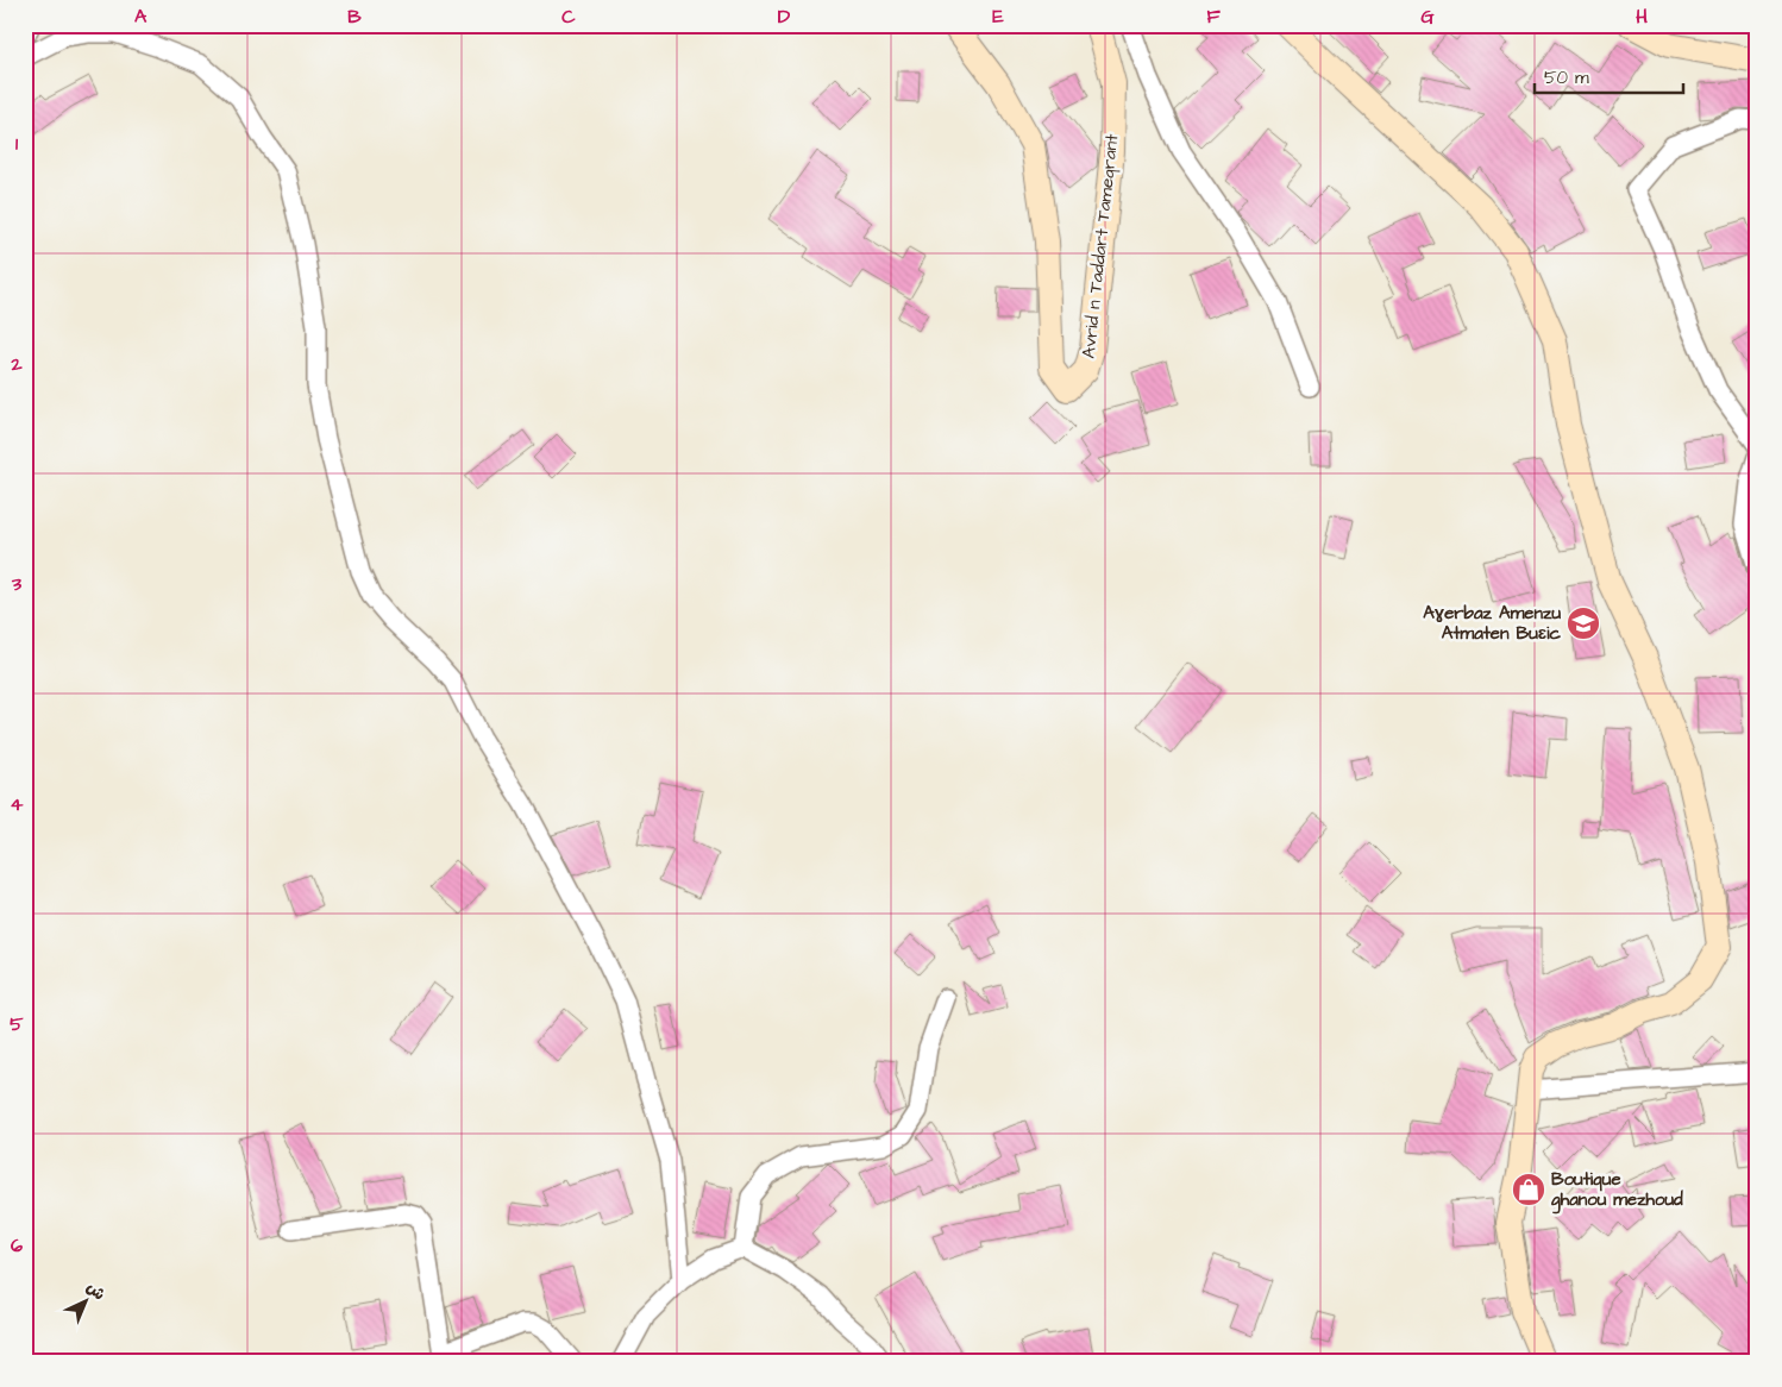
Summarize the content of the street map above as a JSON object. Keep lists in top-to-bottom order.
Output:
{
  "streets": {
    "street": ["Avrid n Taddart Tameqrant"]
  },
  "places": {
    "school or university": ["Aɣerbaz Amenzu Atmaten Buɛic"],
    "shop": ["Boutique ghanou mezhoud"]
  },
  "scale_bar": "50 m",
  "north": "top right",
  "grid": {
    "columns": [
      "A",
      "B",
      "C",
      "D",
      "E",
      "F",
      "G",
      "H"
    ],
    "rows": [
      "1",
      "2",
      "3",
      "4",
      "5",
      "6"
    ]
  }
}
